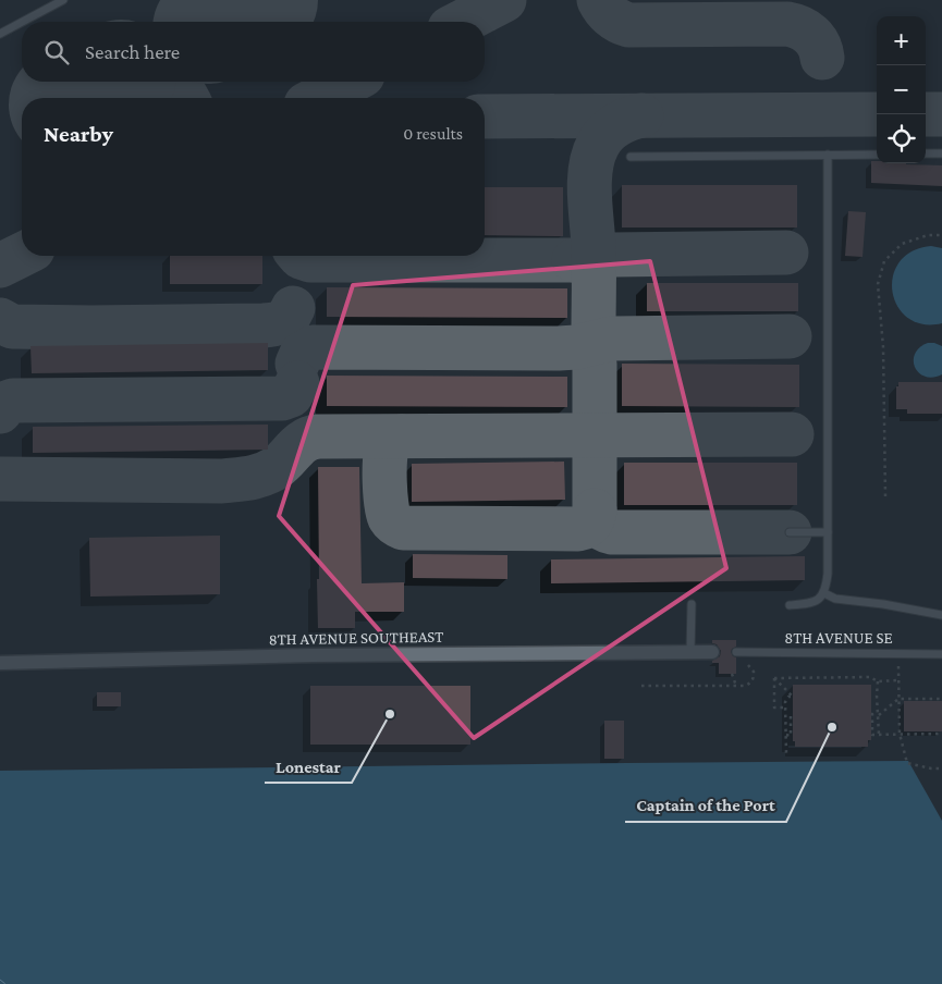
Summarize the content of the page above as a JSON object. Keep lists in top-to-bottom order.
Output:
{
  "streets": {
    "street": ["8TH AVENUE SOUTHEAST"],
    "lane": ["8TH AVENUE SE"]
  },
  "places": ["Lonestar", "Captain of the Port"],
  "page": {
    "map_buttons": ["+", "−"],
    "search": "Search here",
    "heading": ["Nearby", "0 results"]
  }
}
